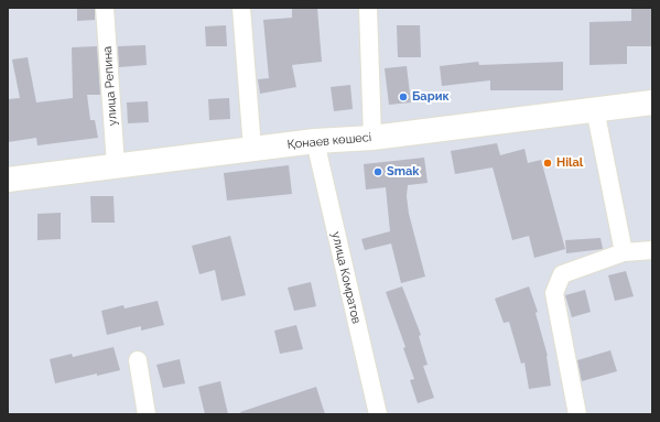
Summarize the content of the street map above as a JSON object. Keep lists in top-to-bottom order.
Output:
{
  "streets": {
    "main road": ["Қонаев көшесі"],
    "street": ["улица Репина", "улица Комратов"]
  },
  "crossings": [
    ["улица Репина", "Қонаев көшесі"],
    ["Қонаев көшесі", "улица Комратов"]
  ],
  "places": ["Барик", "Hilal", "Smak"]
}
